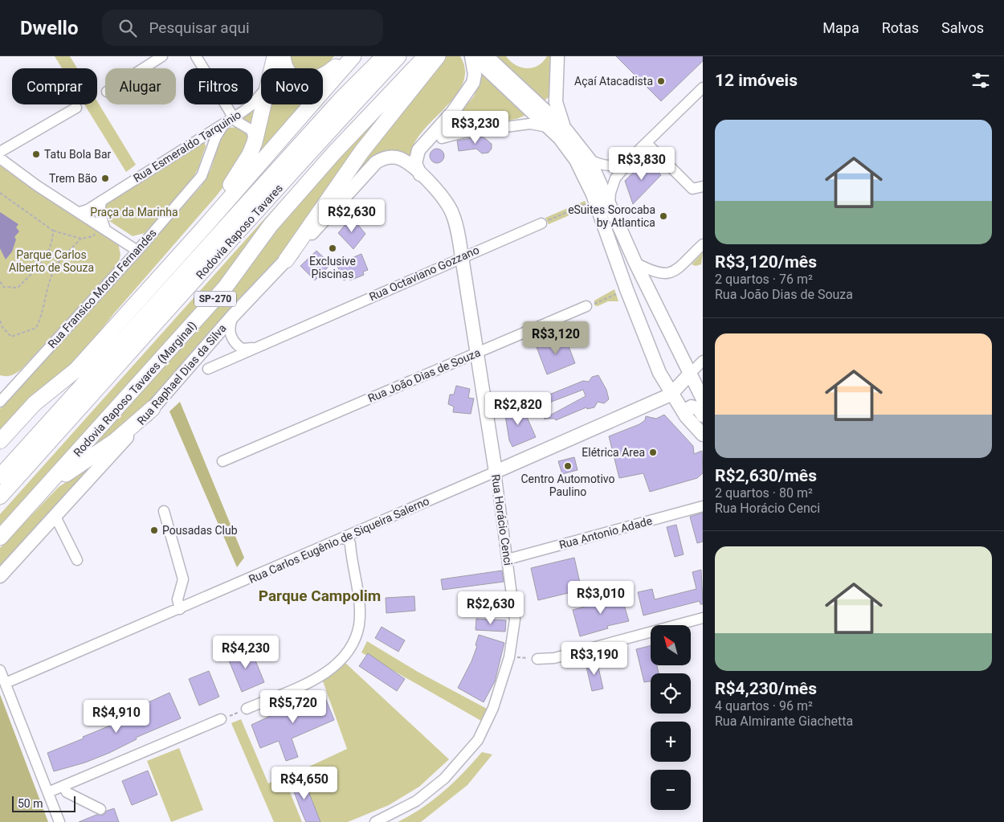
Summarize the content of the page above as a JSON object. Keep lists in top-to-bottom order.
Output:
{
  "streets": {
    "highway": ["Rodovia Raposo Tavares", "SP-270", "Rodovia Raposo Tavares (Marginal)"],
    "main road": ["Rua Raphael Dias da Silva", "Rua Horácio Cenci", "Rua Carlos Eugênio de Siqueira Salerno"],
    "street": [
      "Rua Esmeraldo Tarquinio",
      "Rua Octaviano Gozzano",
      "Rua Fransico Moron Fernandes",
      "Rua João Dias de Souza",
      "Rua Antonio Adade"
    ]
  },
  "crossings": [
    ["Rua Esmeraldo Tarquinio", "Rua Fransico Moron Fernandes"],
    ["Rua Octaviano Gozzano", "Rua Horácio Cenci"],
    ["Rua Raphael Dias da Silva", "Rua Horácio Cenci"],
    ["Rua João Dias de Souza", "Rua Horácio Cenci"],
    ["Rua Horácio Cenci", "Rua Antonio Adade"],
    ["Rua Horácio Cenci", "Rua Carlos Eugênio de Siqueira Salerno"]
  ],
  "districts": ["Parque Campolim"],
  "parks": ["Praça da Marinha", "Parque Carlos Alberto de Souza"],
  "places": [
    "Açaí Atacadista",
    "Tatu Bola Bar",
    "Trem Bão",
    "eSuites Sorocaba by Atlantica",
    "Exclusive Piscinas",
    "Elétrica Area",
    "Centro Automotivo Paulino",
    "Pousadas Club"
  ],
  "scale_bar": "50 m",
  "north": "top left",
  "page": {
    "header": "Dwello",
    "search": "Pesquisar aqui",
    "nav": ["Mapa", "Rotas", "Salvos"],
    "heading": "12 imóveis",
    "chip": [
      "Comprar",
      "Alugar",
      "Filtros",
      "Novo"
    ],
    "list": [
      {
        "name": "R$3,120/mês",
        "note": "2 quartos · 76 m² · Rua João Dias de Souza"
      },
      {
        "name": "R$2,630/mês",
        "note": "2 quartos · 80 m² · Rua Horácio Cenci"
      },
      {
        "name": "R$4,230/mês",
        "note": "4 quartos · 96 m² · Rua Almirante Giachetta"
      }
    ],
    "price": [
      "R$3,230",
      "R$3,830",
      "R$2,630",
      "R$3,120",
      "R$2,820",
      "R$3,010",
      "R$2,630",
      "R$4,230",
      "R$3,190",
      "R$5,720",
      "R$4,910",
      "R$4,650"
    ],
    "map_buttons": ["+", "−"],
    "scale": "50 m"
  }
}
